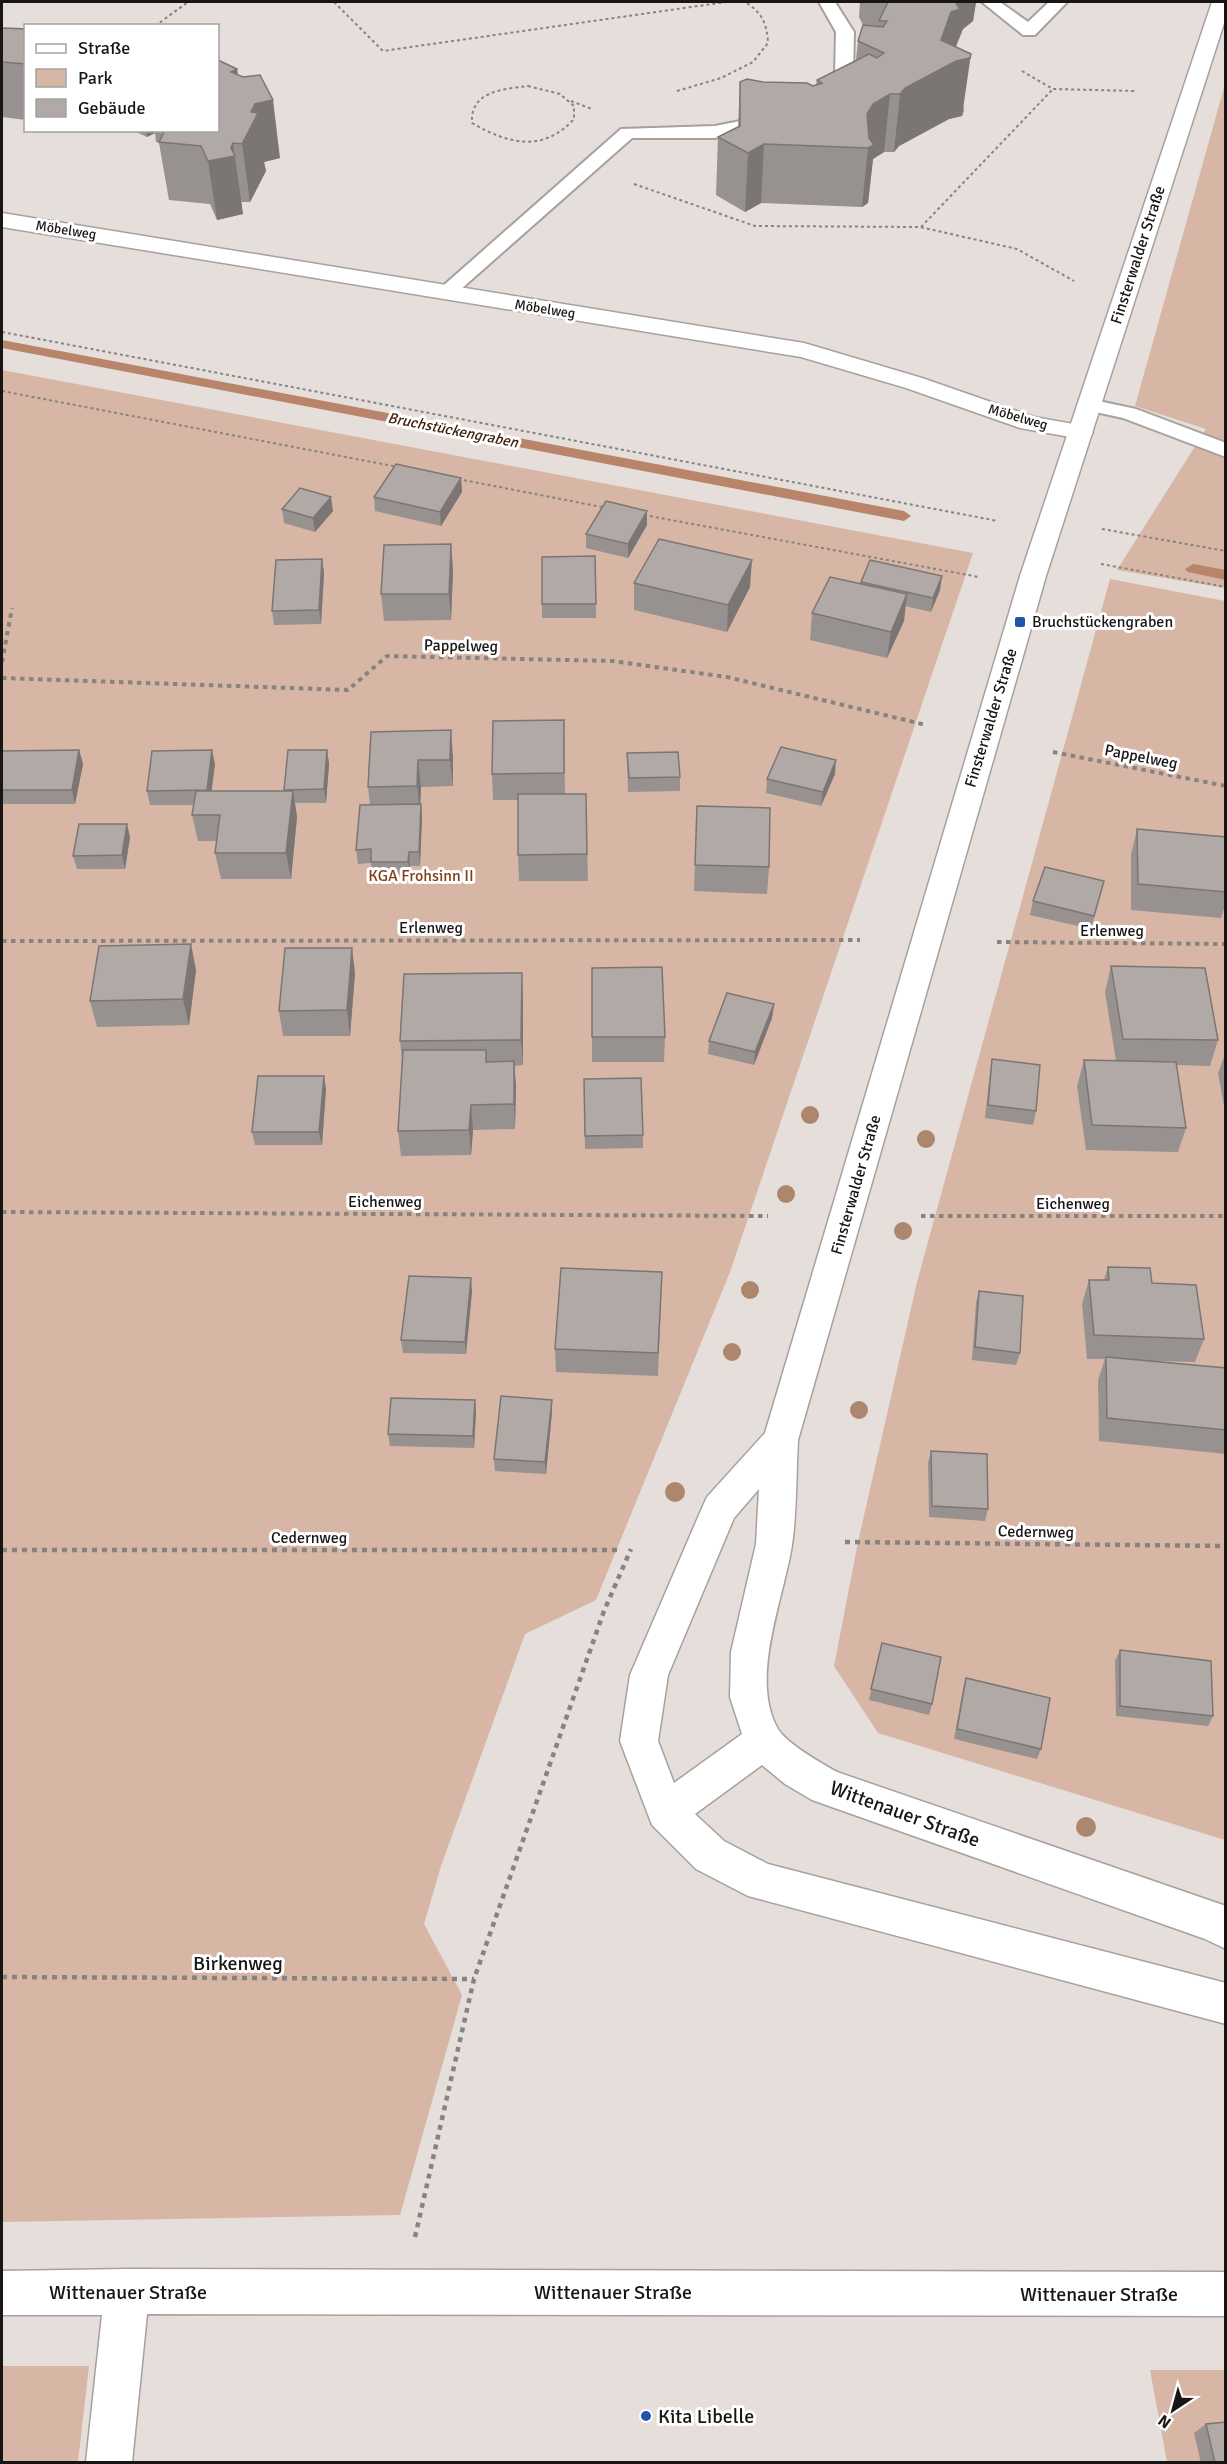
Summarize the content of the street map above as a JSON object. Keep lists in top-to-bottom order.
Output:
{
  "streets": {
    "street": ["Möbelweg", "Finsterwalder Straße", "Wittenauer Straße"],
    "path": [
      "Pappelweg",
      "Erlenweg",
      "Eichenweg",
      "Cedernweg",
      "Birkenweg"
    ]
  },
  "crossings": [
    ["Möbelweg", "Finsterwalder Straße"],
    ["Finsterwalder Straße", "Wittenauer Straße"]
  ],
  "water": ["Bruchstückengraben"],
  "parks": ["KGA Frohsinn II"],
  "places": {
    "transit": ["Bruchstückengraben"],
    "other": ["Kita Libelle"]
  },
  "legend": ["Straße", "Park", "Gebäude"],
  "north": "bottom left"
}
